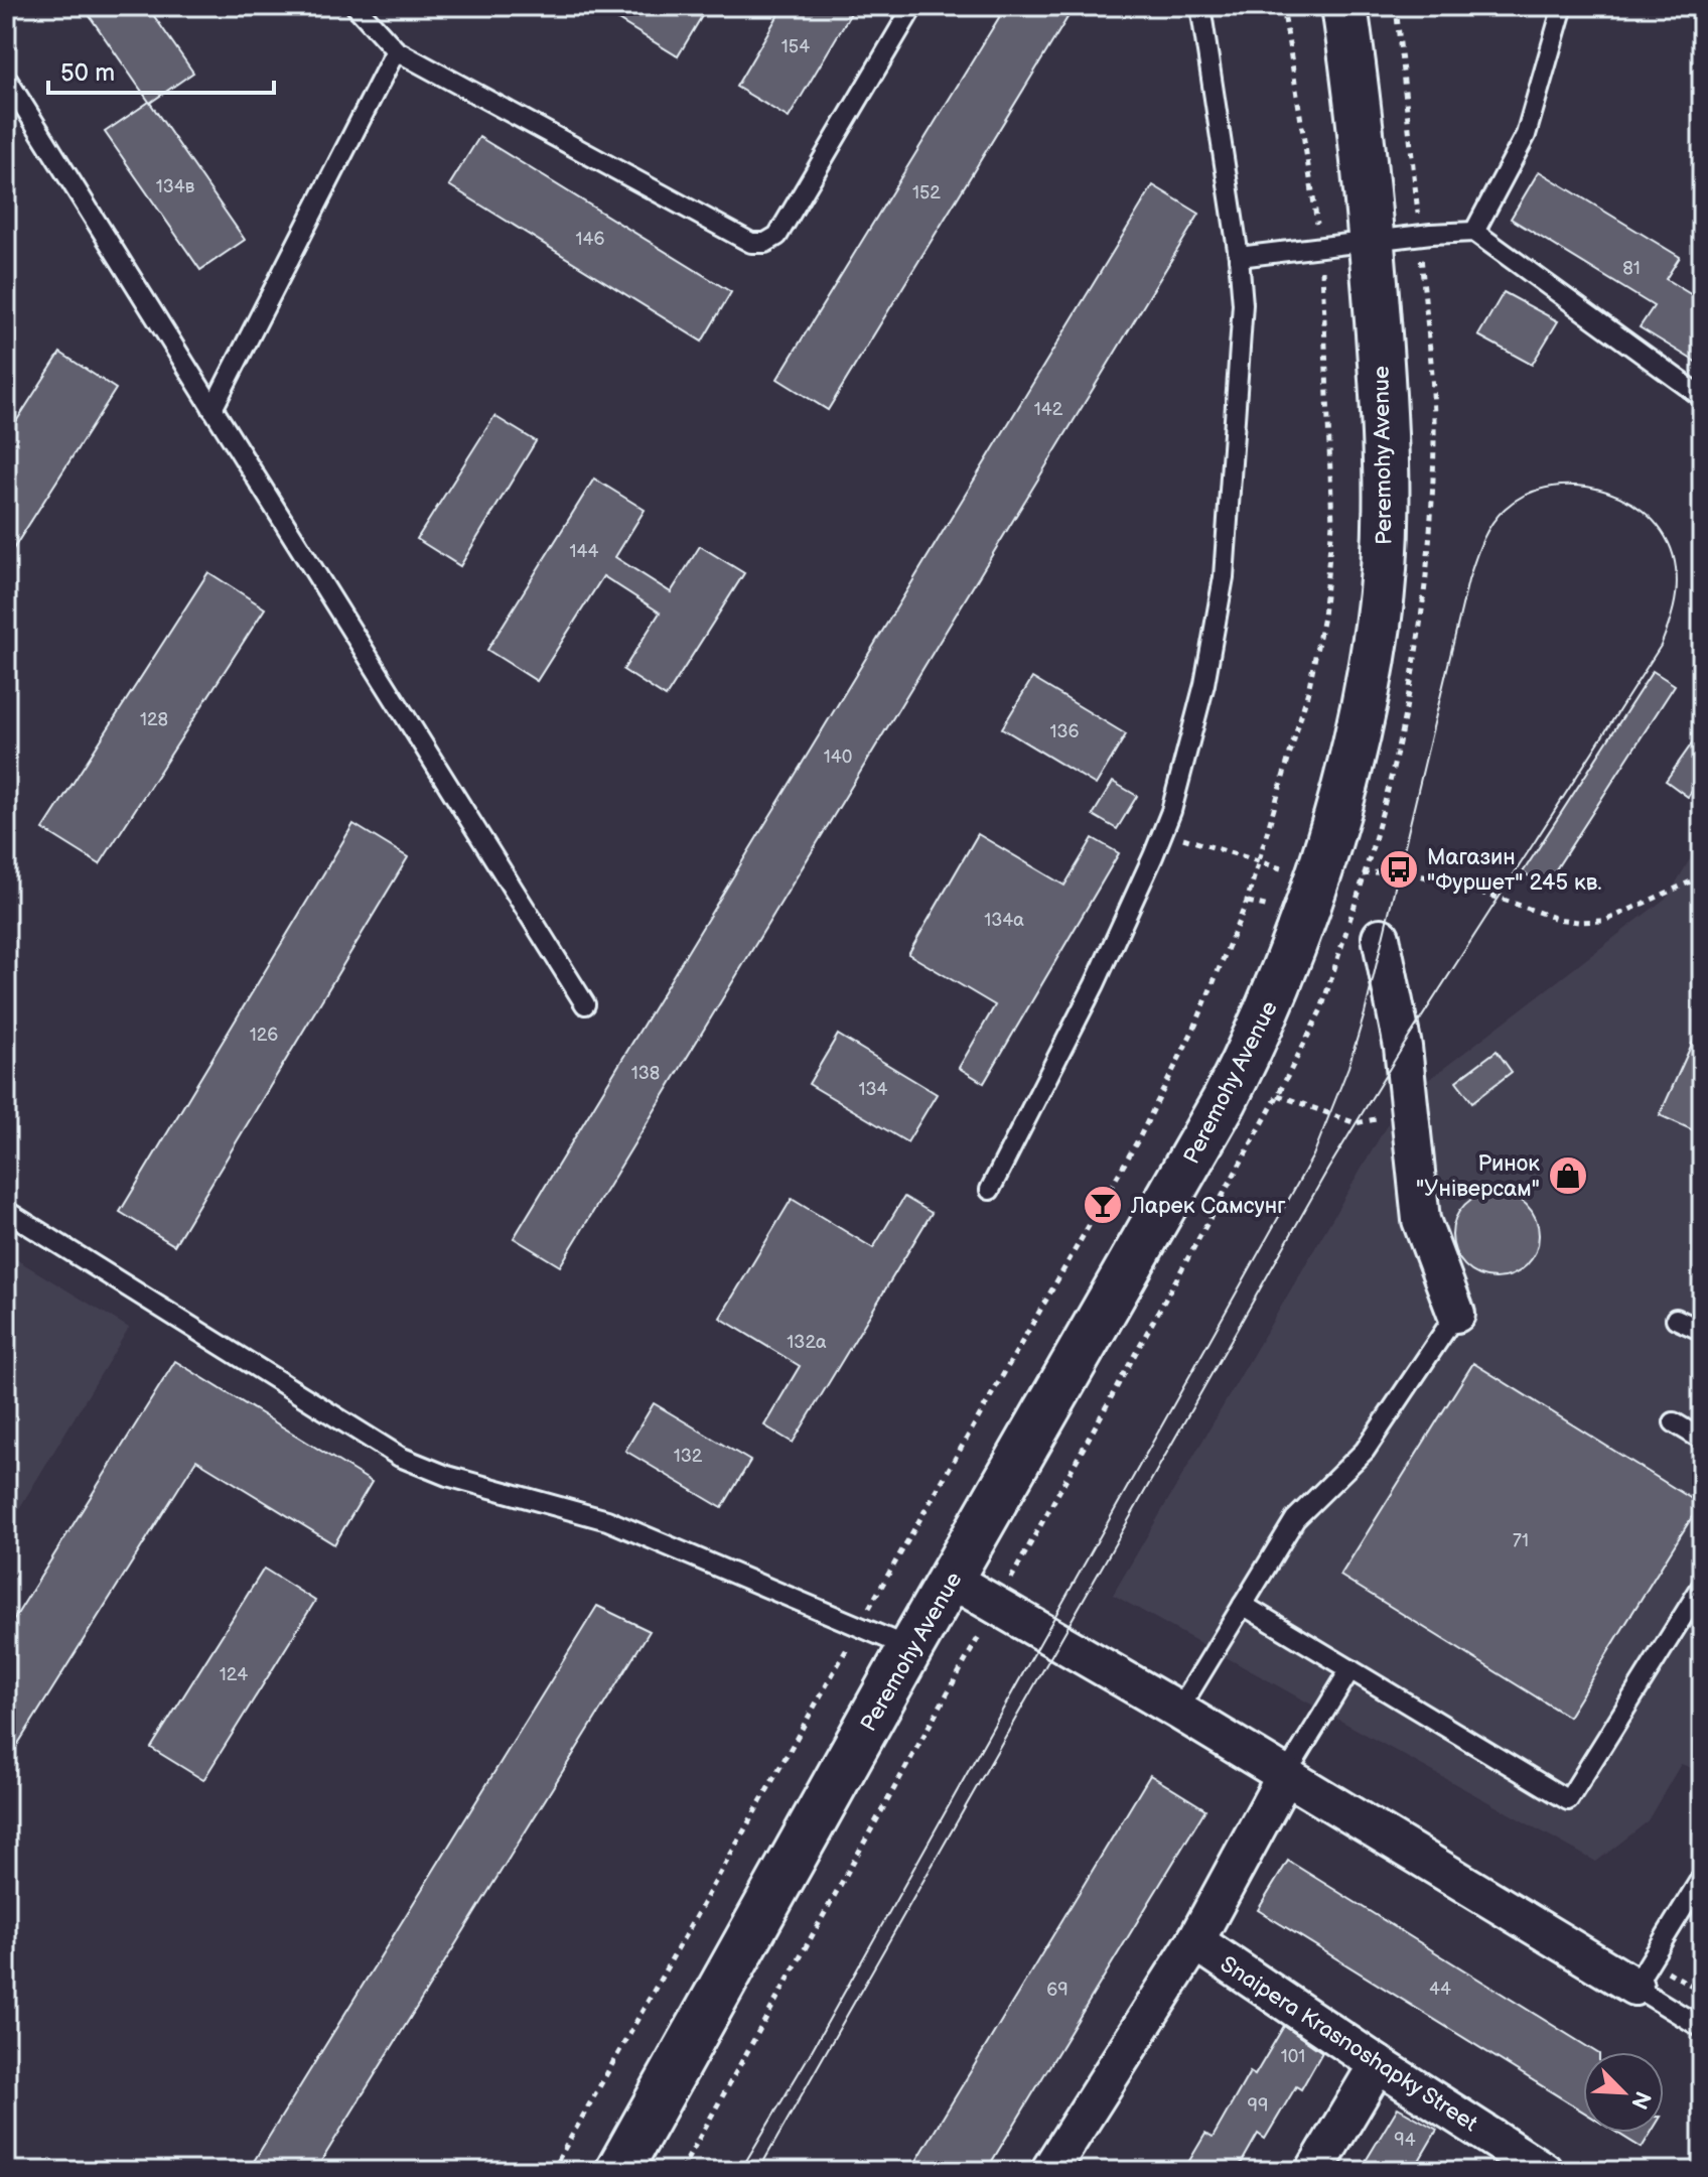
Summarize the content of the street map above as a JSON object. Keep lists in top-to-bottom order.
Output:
{
  "streets": {
    "main road": ["Peremohy Avenue"],
    "street": ["Snaipera Krasnoshapky Street"]
  },
  "places": {
    "bus stop": ["Магазин \"Фуршет\" 245 кв."],
    "shop": ["Ринок \"Універсам\""],
    "bar": ["Ларек Самсунг"]
  },
  "house_numbers": [
    "154",
    "134в",
    "152",
    "146",
    "81",
    "142",
    "144",
    "128",
    "136",
    "140",
    "134а",
    "126",
    "138",
    "134",
    "132а",
    "132",
    "71",
    "124",
    "44",
    "69",
    "101",
    "99",
    "94"
  ],
  "scale_bar": "50 m",
  "north": "bottom right"
}
